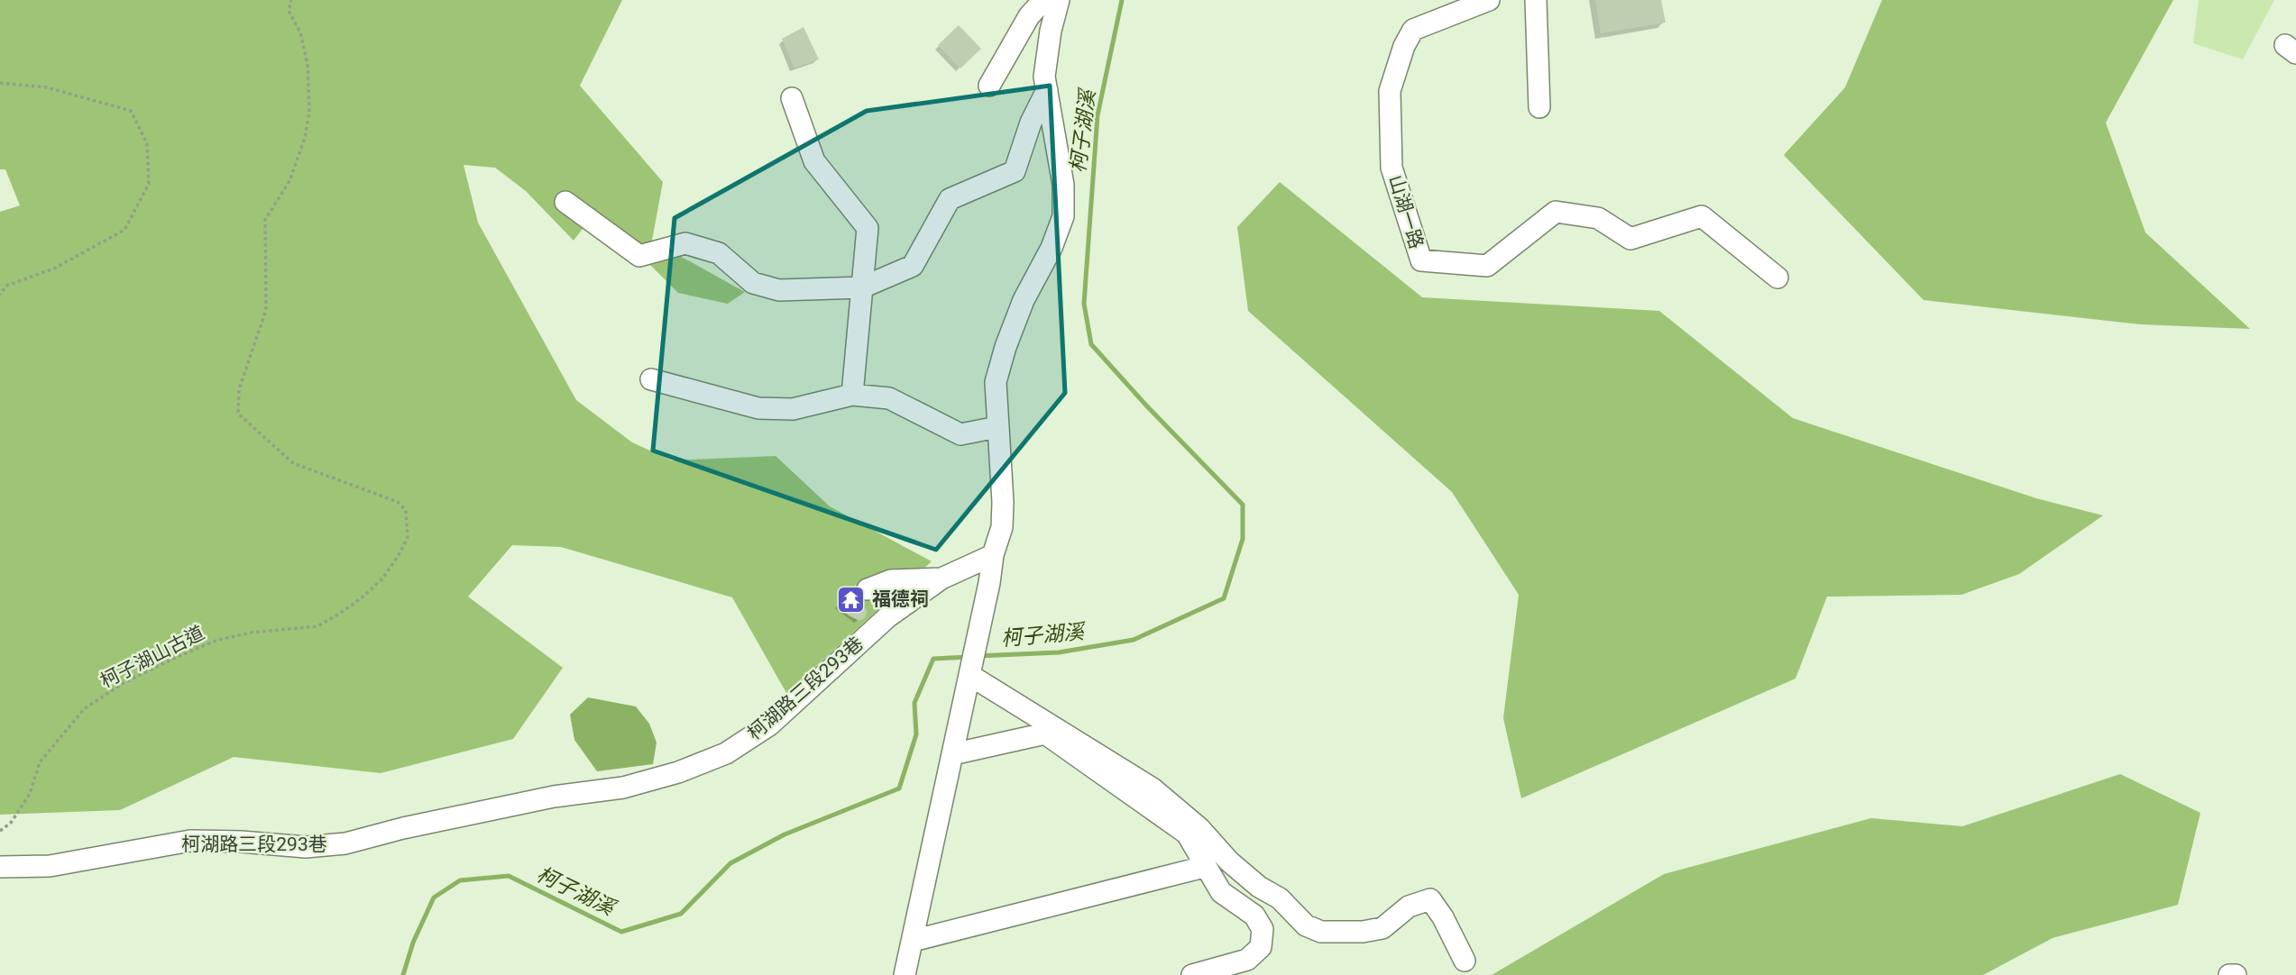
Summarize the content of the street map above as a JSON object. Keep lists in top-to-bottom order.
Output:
{
  "streets": {
    "street": ["山湖一路", "柯湖路三段293巷"],
    "path": ["柯子湖山古道"]
  },
  "water": ["柯子湖溪"],
  "places": {
    "temple": ["福德祠"]
  }
}
